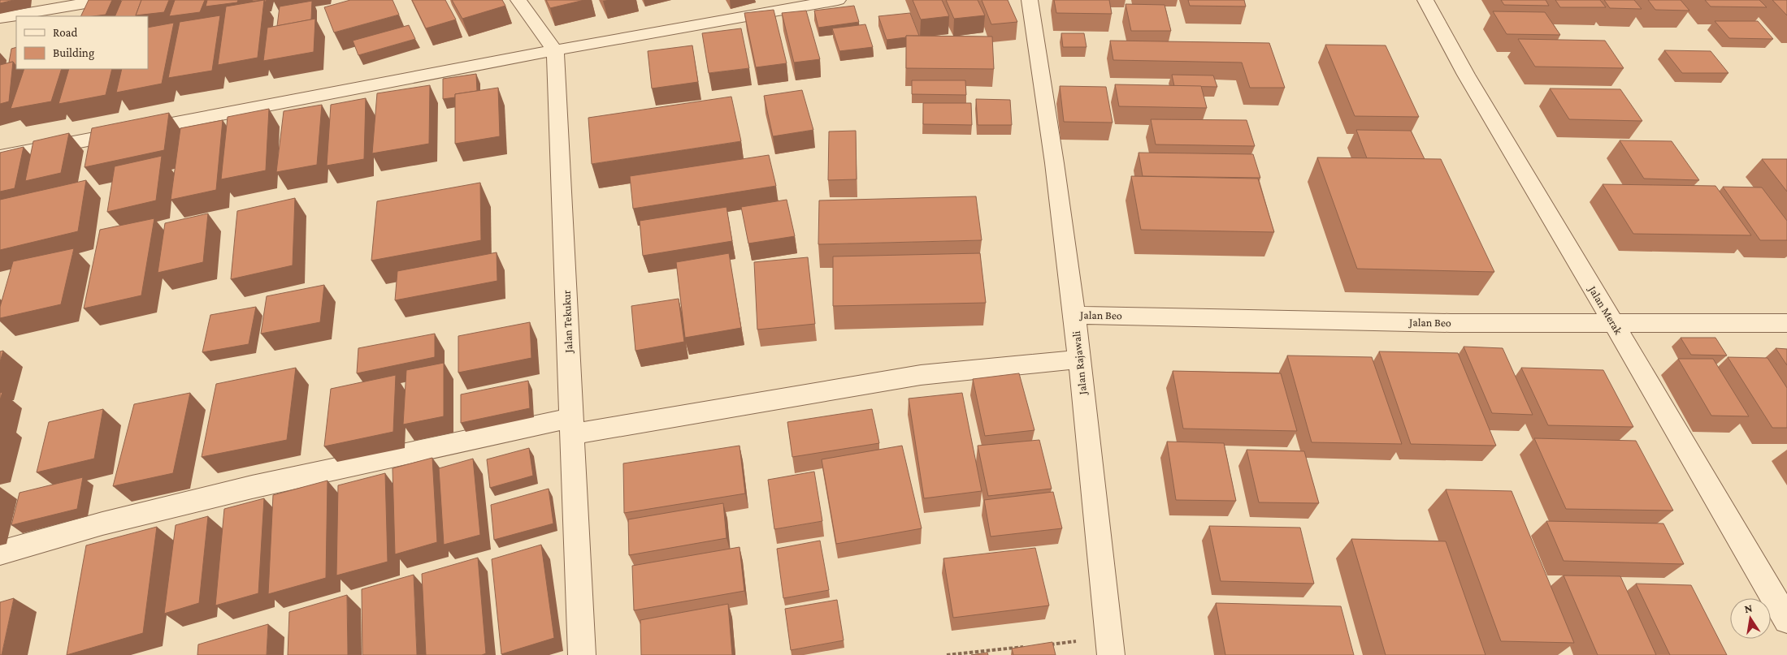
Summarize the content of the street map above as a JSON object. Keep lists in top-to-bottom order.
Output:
{
  "streets": {
    "street": [
      "Jalan Merak",
      "Jalan Beo",
      "Jalan Tekukur",
      "Jalan Rajawali"
    ]
  },
  "crossings": [
    ["Jalan Merak", "Jalan Beo"],
    ["Jalan Beo", "Jalan Rajawali"]
  ],
  "legend": ["Road", "Building"],
  "north": "top"
}
